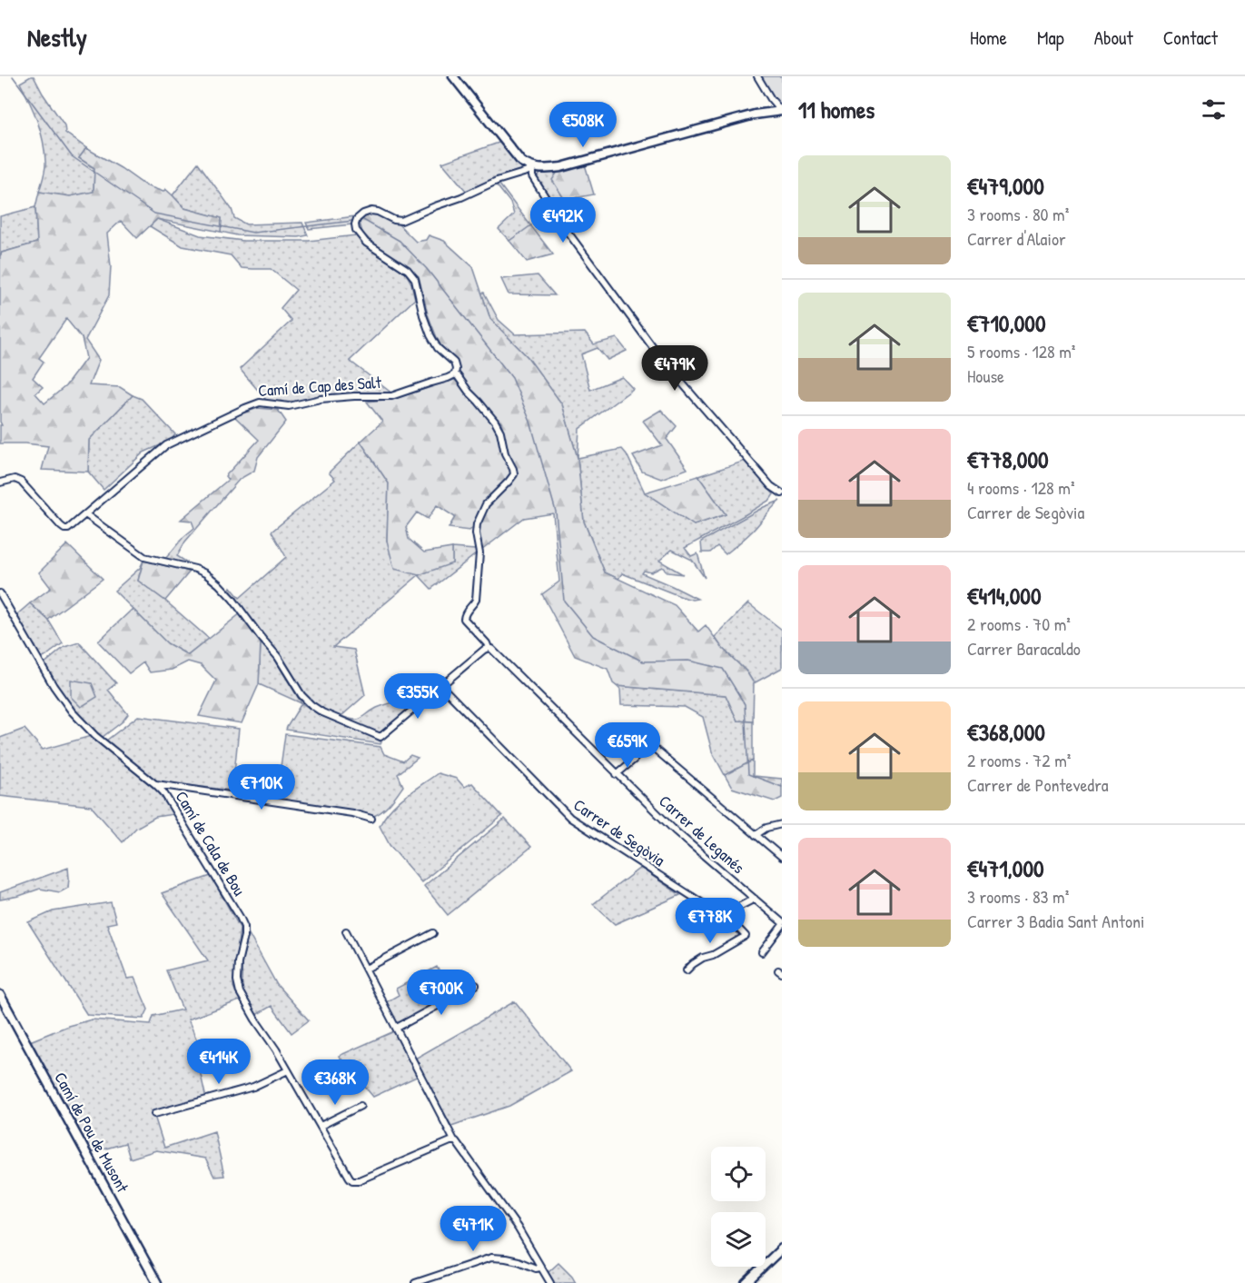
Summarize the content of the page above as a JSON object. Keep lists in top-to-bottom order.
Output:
{
  "streets": {
    "street": [
      "Camí de Cap des Salt",
      "Carrer de Segòvia",
      "Carrer de Leganés",
      "Camí de Cala de Bou",
      "Camí de Pou de Musont"
    ]
  },
  "crossings": [
    ["Camí de Cap des Salt", "Carrer de Leganés"]
  ],
  "page": {
    "header": "Nestly",
    "nav": [
      "Home",
      "Map",
      "About",
      "Contact"
    ],
    "heading": "11 homes",
    "price": [
      "€508K",
      "€492K",
      "€479K",
      "€355K",
      "€659K",
      "€710K",
      "€778K",
      "€700K",
      "€414K",
      "€368K",
      "€471K"
    ],
    "list": [
      {
        "name": "€479,000",
        "note": "3 rooms · 80 m² · Carrer d'Alaior"
      },
      {
        "name": "€710,000",
        "note": "5 rooms · 128 m² · House"
      },
      {
        "name": "€778,000",
        "note": "4 rooms · 128 m² · Carrer de Segòvia"
      },
      {
        "name": "€414,000",
        "note": "2 rooms · 70 m² · Carrer Baracaldo"
      },
      {
        "name": "€368,000",
        "note": "2 rooms · 72 m² · Carrer de Pontevedra"
      },
      {
        "name": "€471,000",
        "note": "3 rooms · 83 m² · Carrer 3 Badia Sant Antoni"
      }
    ]
  }
}
